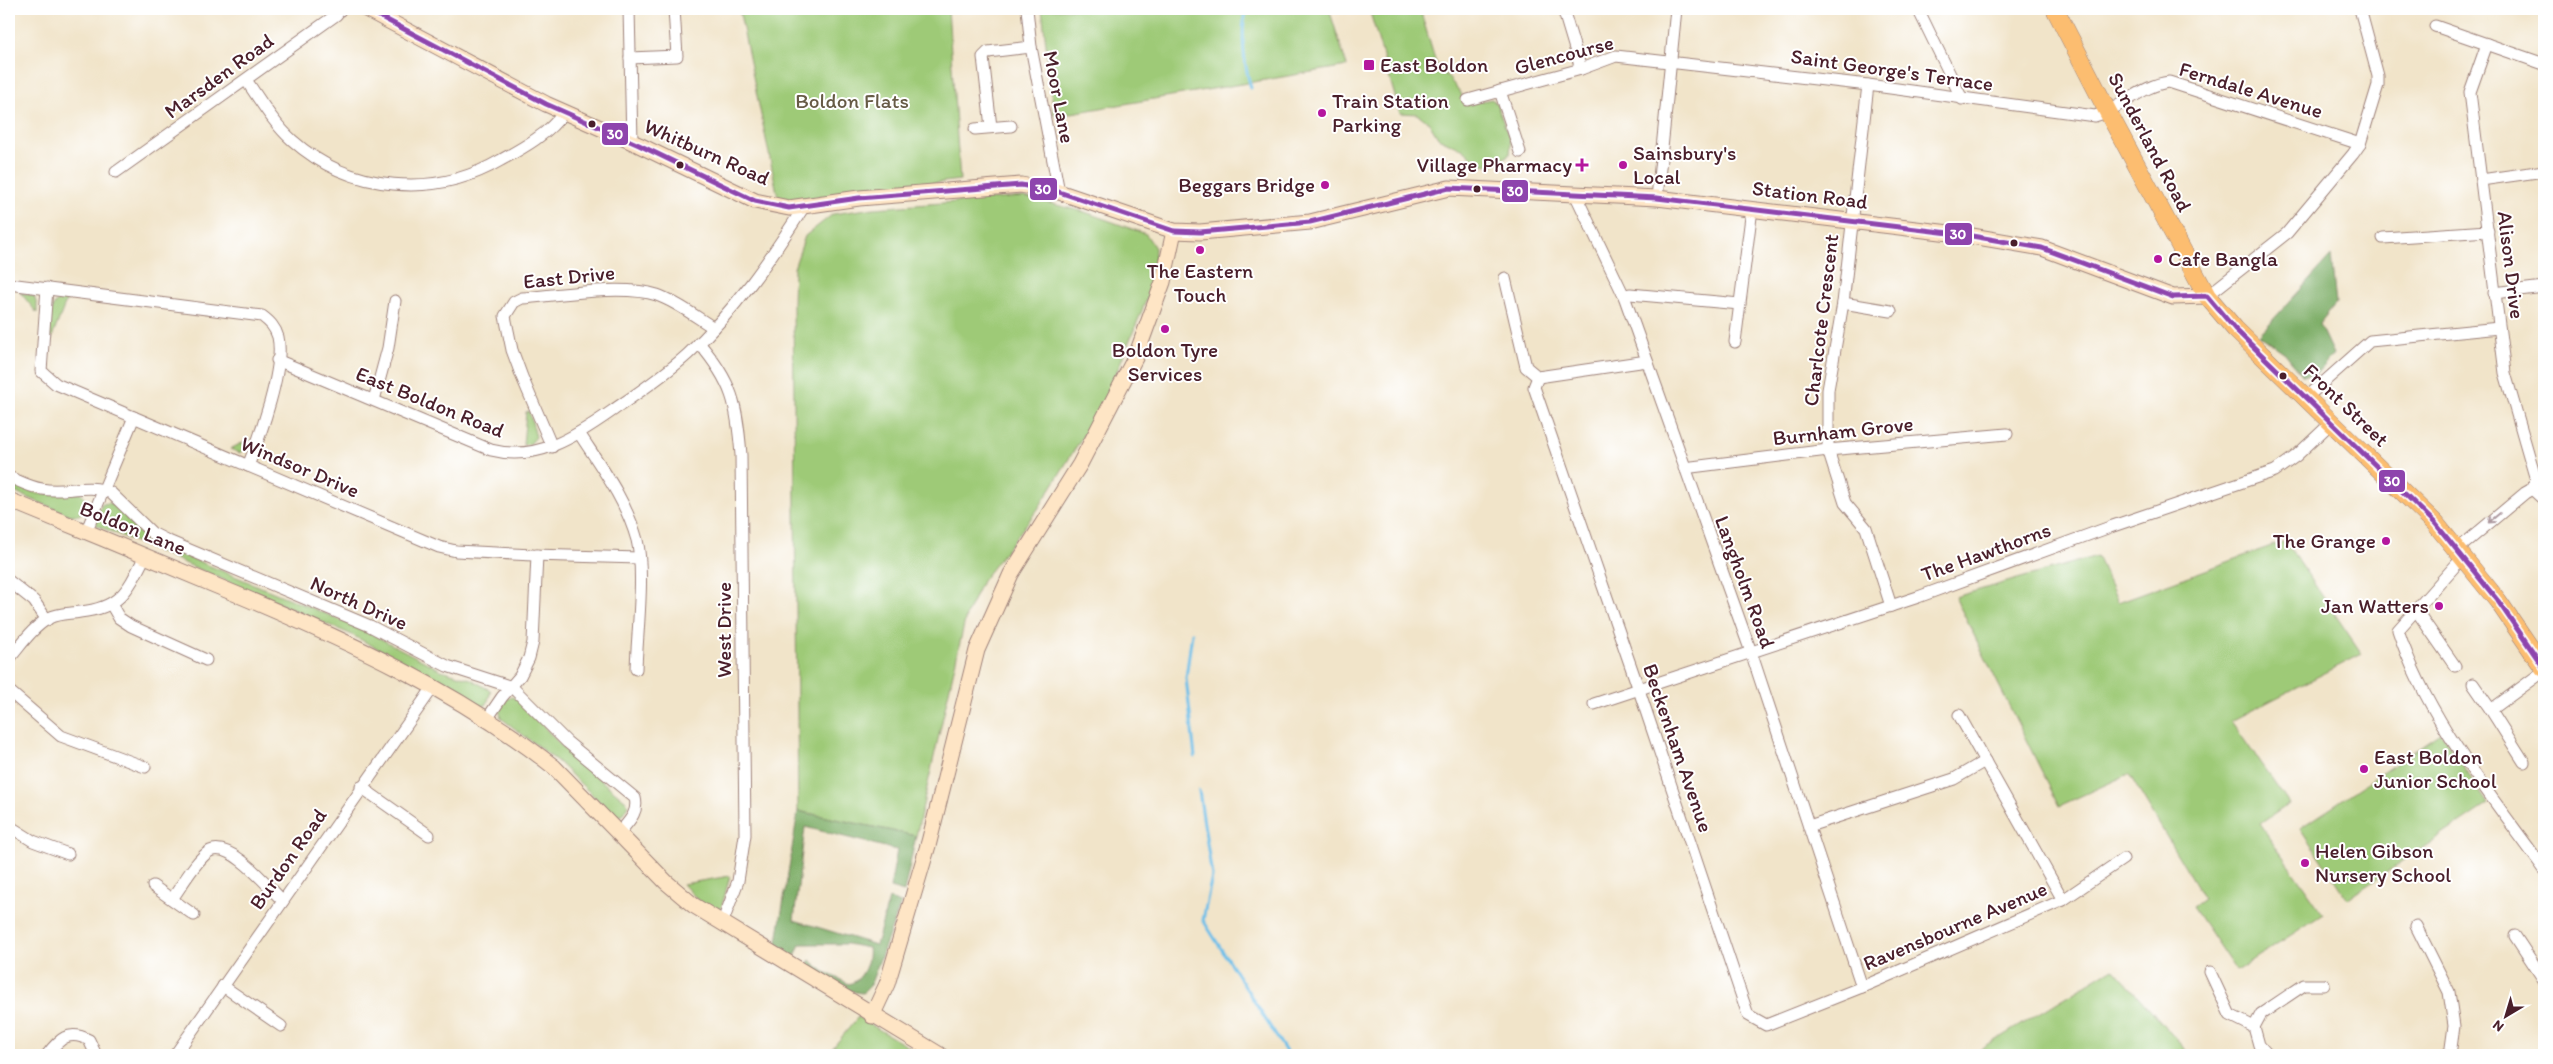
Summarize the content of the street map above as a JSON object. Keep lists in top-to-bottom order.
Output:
{
  "streets": {
    "main road": ["Sunderland Road", "Front Street"],
    "street": [
      "Glencourse",
      "Saint George's Terrace",
      "Marsden Road",
      "Ferndale Avenue",
      "Moor Lane",
      "Whitburn Road",
      "Station Road",
      "Alison Drive",
      "East Drive",
      "Charlcote Crescent",
      "East Boldon Road",
      "Burnham Grove",
      "Windsor Drive",
      "Boldon Lane",
      "The Hawthorns",
      "Langholm Road",
      "North Drive",
      "West Drive",
      "Beckenham Avenue",
      "Burdon Road",
      "Ravensbourne Avenue"
    ]
  },
  "crossings": [
    ["Glencourse", "Saint George's Terrace"],
    ["Saint George's Terrace", "Ferndale Avenue"],
    ["Saint George's Terrace", "Sunderland Road"],
    ["Saint George's Terrace", "Charlcote Crescent"],
    ["Ferndale Avenue", "Sunderland Road"],
    ["Moor Lane", "Whitburn Road"],
    ["Sunderland Road", "Station Road"],
    ["Sunderland Road", "Front Street"],
    ["Whitburn Road", "Station Road"],
    ["Whitburn Road", "East Boldon Road"],
    ["Station Road", "Charlcote Crescent"],
    ["Station Road", "Front Street"],
    ["Station Road", "Langholm Road"],
    ["East Drive", "East Boldon Road"],
    ["Charlcote Crescent", "Burnham Grove"],
    ["Charlcote Crescent", "The Hawthorns"],
    ["East Boldon Road", "West Drive"],
    ["Front Street", "The Hawthorns"],
    ["Burnham Grove", "Langholm Road"],
    ["Boldon Lane", "North Drive"],
    ["Boldon Lane", "West Drive"],
    ["Boldon Lane", "Burdon Road"],
    ["The Hawthorns", "Langholm Road"],
    ["The Hawthorns", "Beckenham Avenue"],
    ["Langholm Road", "Beckenham Avenue"],
    ["Langholm Road", "Ravensbourne Avenue"],
    ["Beckenham Avenue", "Ravensbourne Avenue"]
  ],
  "parks": ["Boldon Flats"],
  "places": {
    "transit": ["East Boldon"],
    "other": [
      "Train Station Parking",
      "Sainsbury's Local",
      "Beggars Bridge",
      "The Eastern Touch",
      "Cafe Bangla",
      "Boldon Tyre Services",
      "The Grange",
      "Jan Watters",
      "East Boldon Junior School",
      "Helen Gibson Nursery School"
    ],
    "health": ["Village Pharmacy"]
  },
  "lines": ["transit line 30"],
  "north": "bottom left"
}
